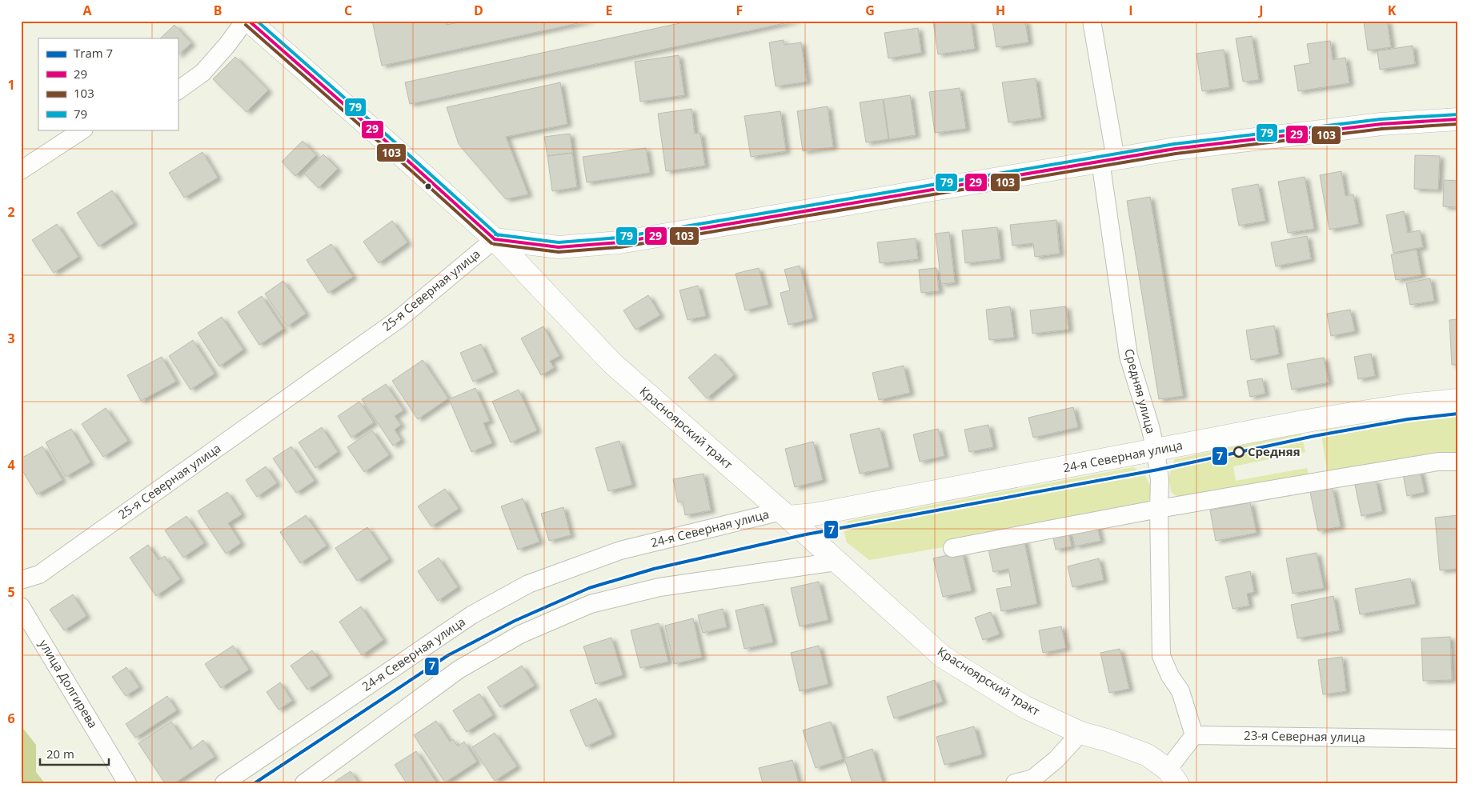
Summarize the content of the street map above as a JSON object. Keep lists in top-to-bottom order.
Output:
{
  "streets": {
    "main road": ["Красноярский тракт", "24-я Северная улица"],
    "street": [
      "25-я Северная улица",
      "Средняя улица",
      "улица Долгирева",
      "23-я Северная улица"
    ]
  },
  "crossings": [
    ["25-я Северная улица", "Красноярский тракт"],
    ["Средняя улица", "24-я Северная улица"],
    ["Средняя улица", "23-я Северная улица"],
    ["Красноярский тракт", "24-я Северная улица"]
  ],
  "places": ["Средняя"],
  "lines": [
    "transit line 29",
    "transit line 79",
    "transit line 103",
    "tram line 7"
  ],
  "legend": [
    "Tram 7",
    "29",
    "103",
    "79"
  ],
  "scale_bar": "20 m",
  "grid": {
    "columns": [
      "A",
      "B",
      "C",
      "D",
      "E",
      "F",
      "G",
      "H",
      "I",
      "J",
      "K"
    ],
    "rows": [
      "1",
      "2",
      "3",
      "4",
      "5",
      "6"
    ]
  }
}
